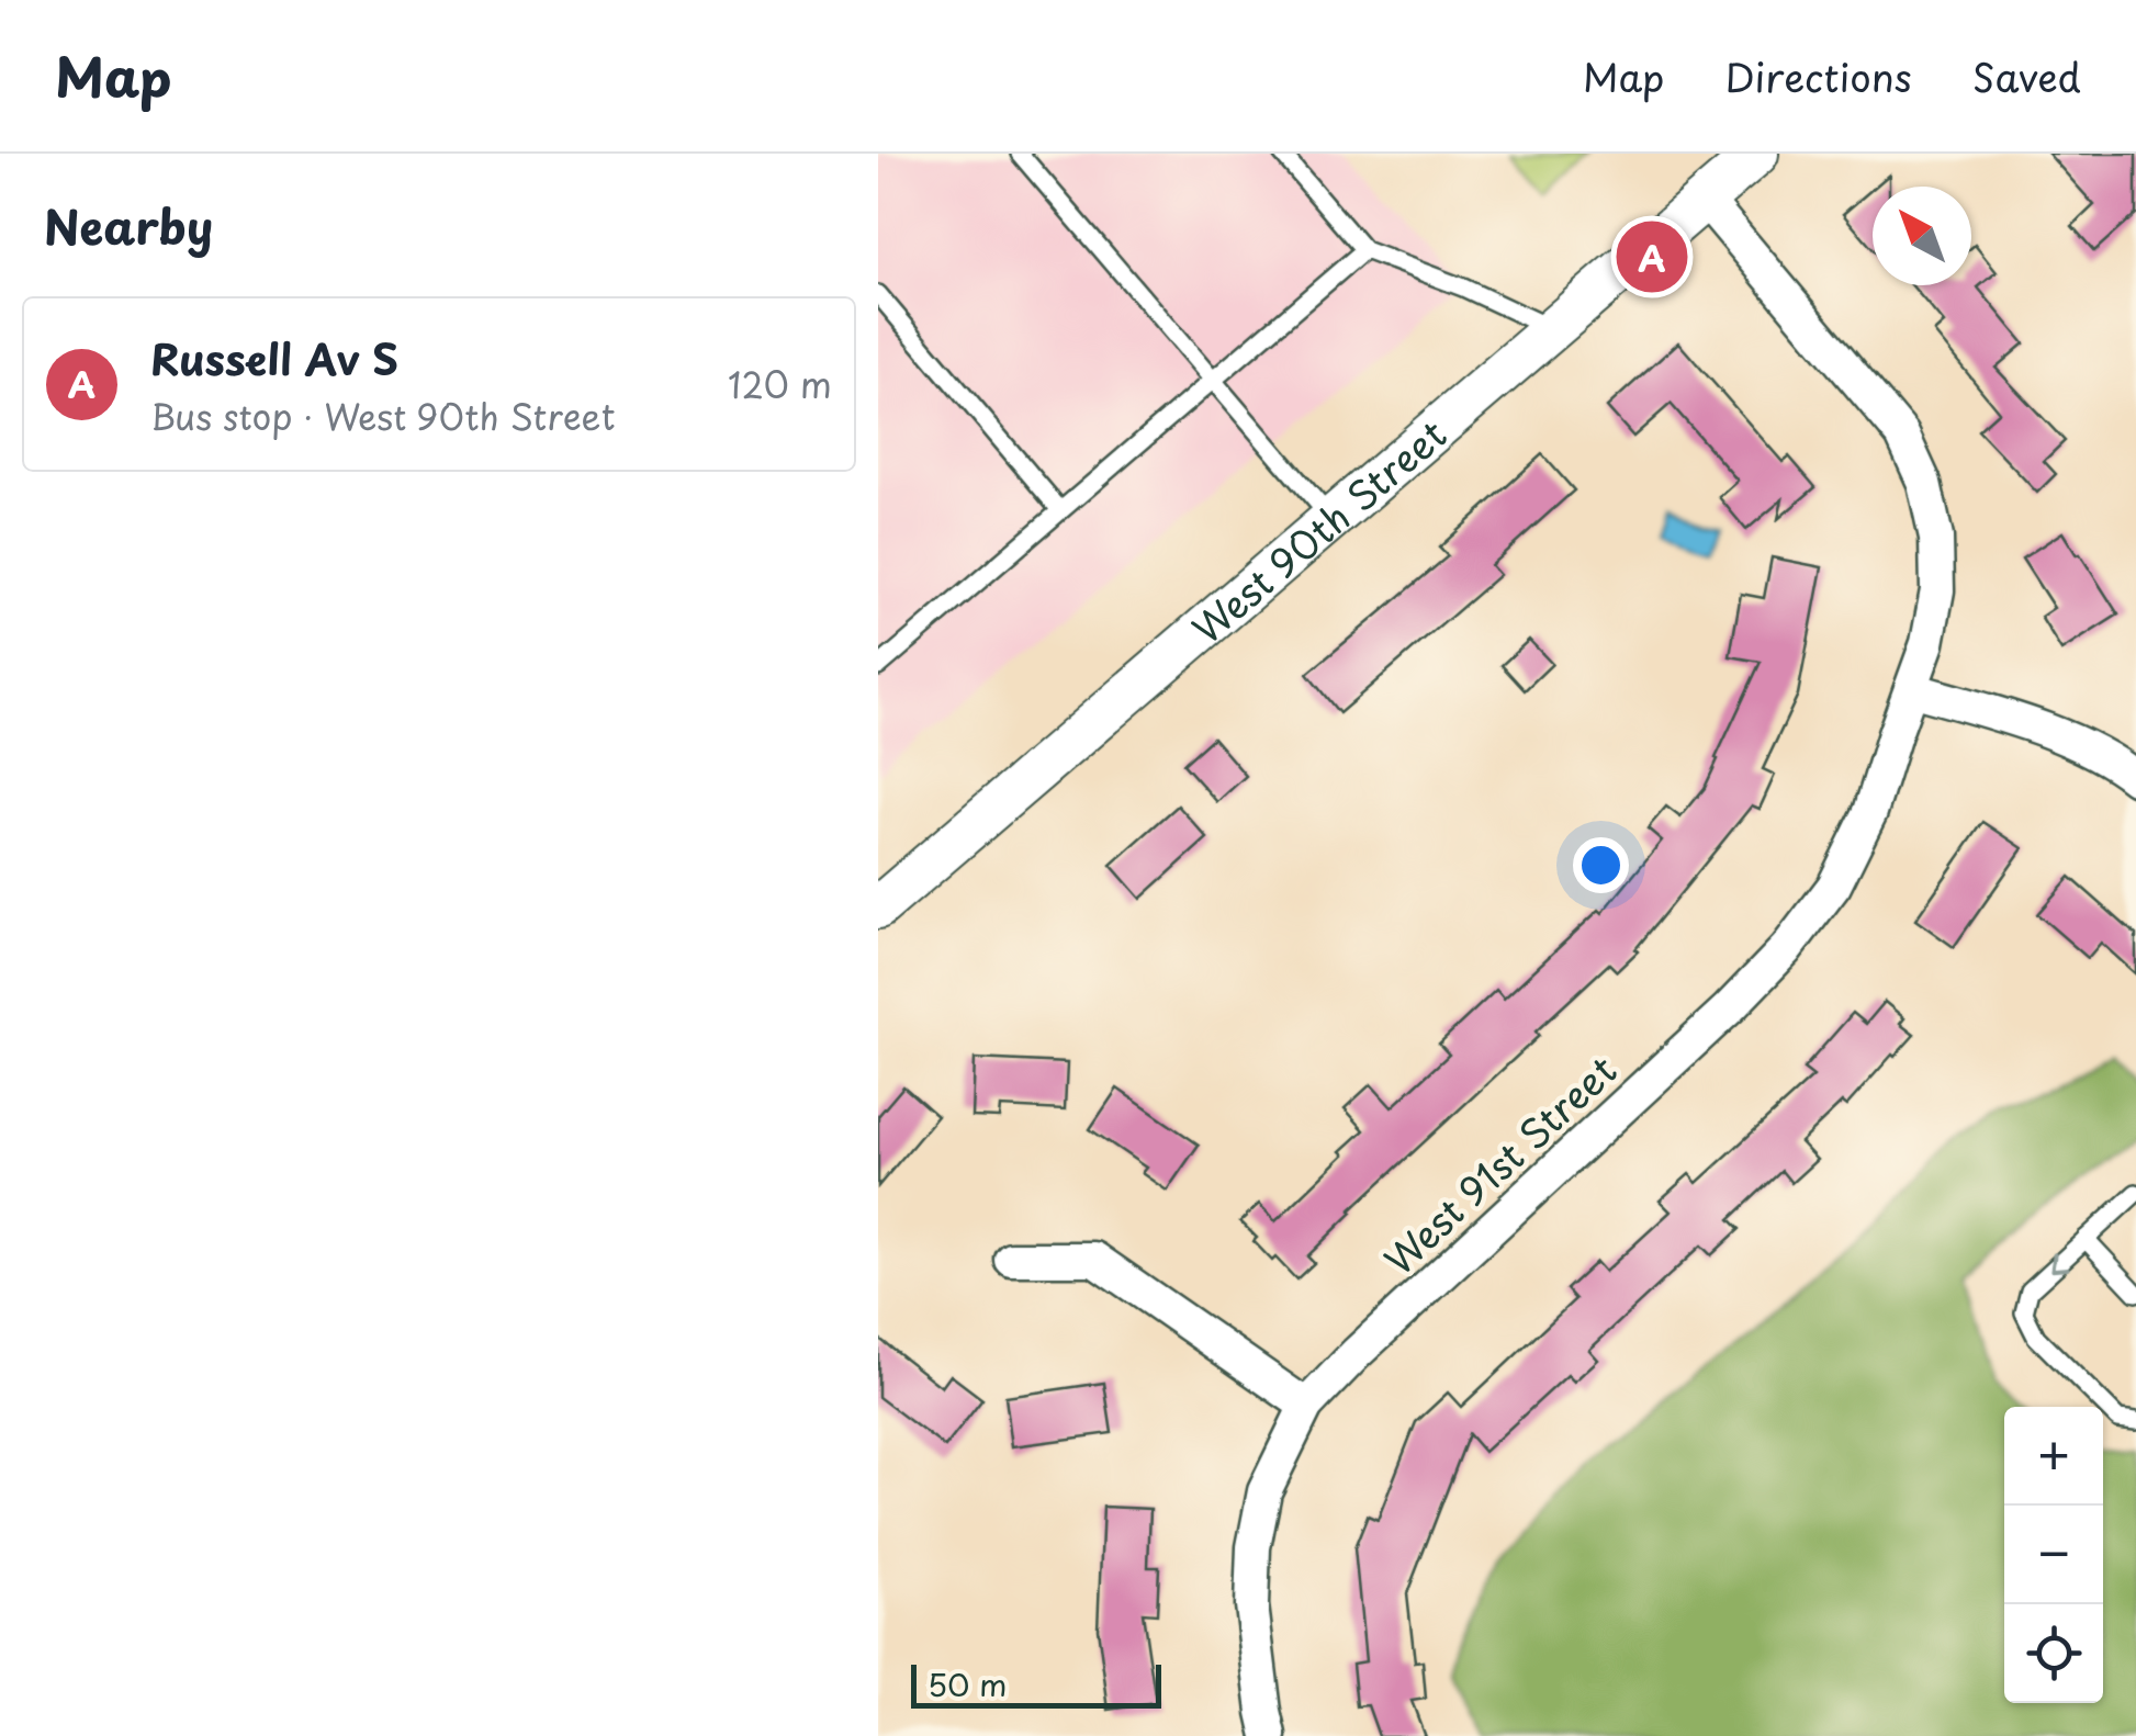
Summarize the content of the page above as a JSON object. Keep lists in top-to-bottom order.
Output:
{
  "streets": {
    "street": ["West 90th Street", "West 91st Street"]
  },
  "crossings": [
    ["West 90th Street", "West 91st Street"]
  ],
  "scale_bar": "50 m",
  "north": "top left",
  "page": {
    "header": "Map",
    "nav": ["Map", "Directions", "Saved"],
    "heading": "Nearby",
    "pins": "A",
    "list": [
      {
        "mark": "A",
        "name": "Russell Av S",
        "note": "Bus stop · West 90th Street",
        "value": "120 m"
      }
    ],
    "map_buttons": ["+", "−"],
    "scale": "50 m"
  }
}
